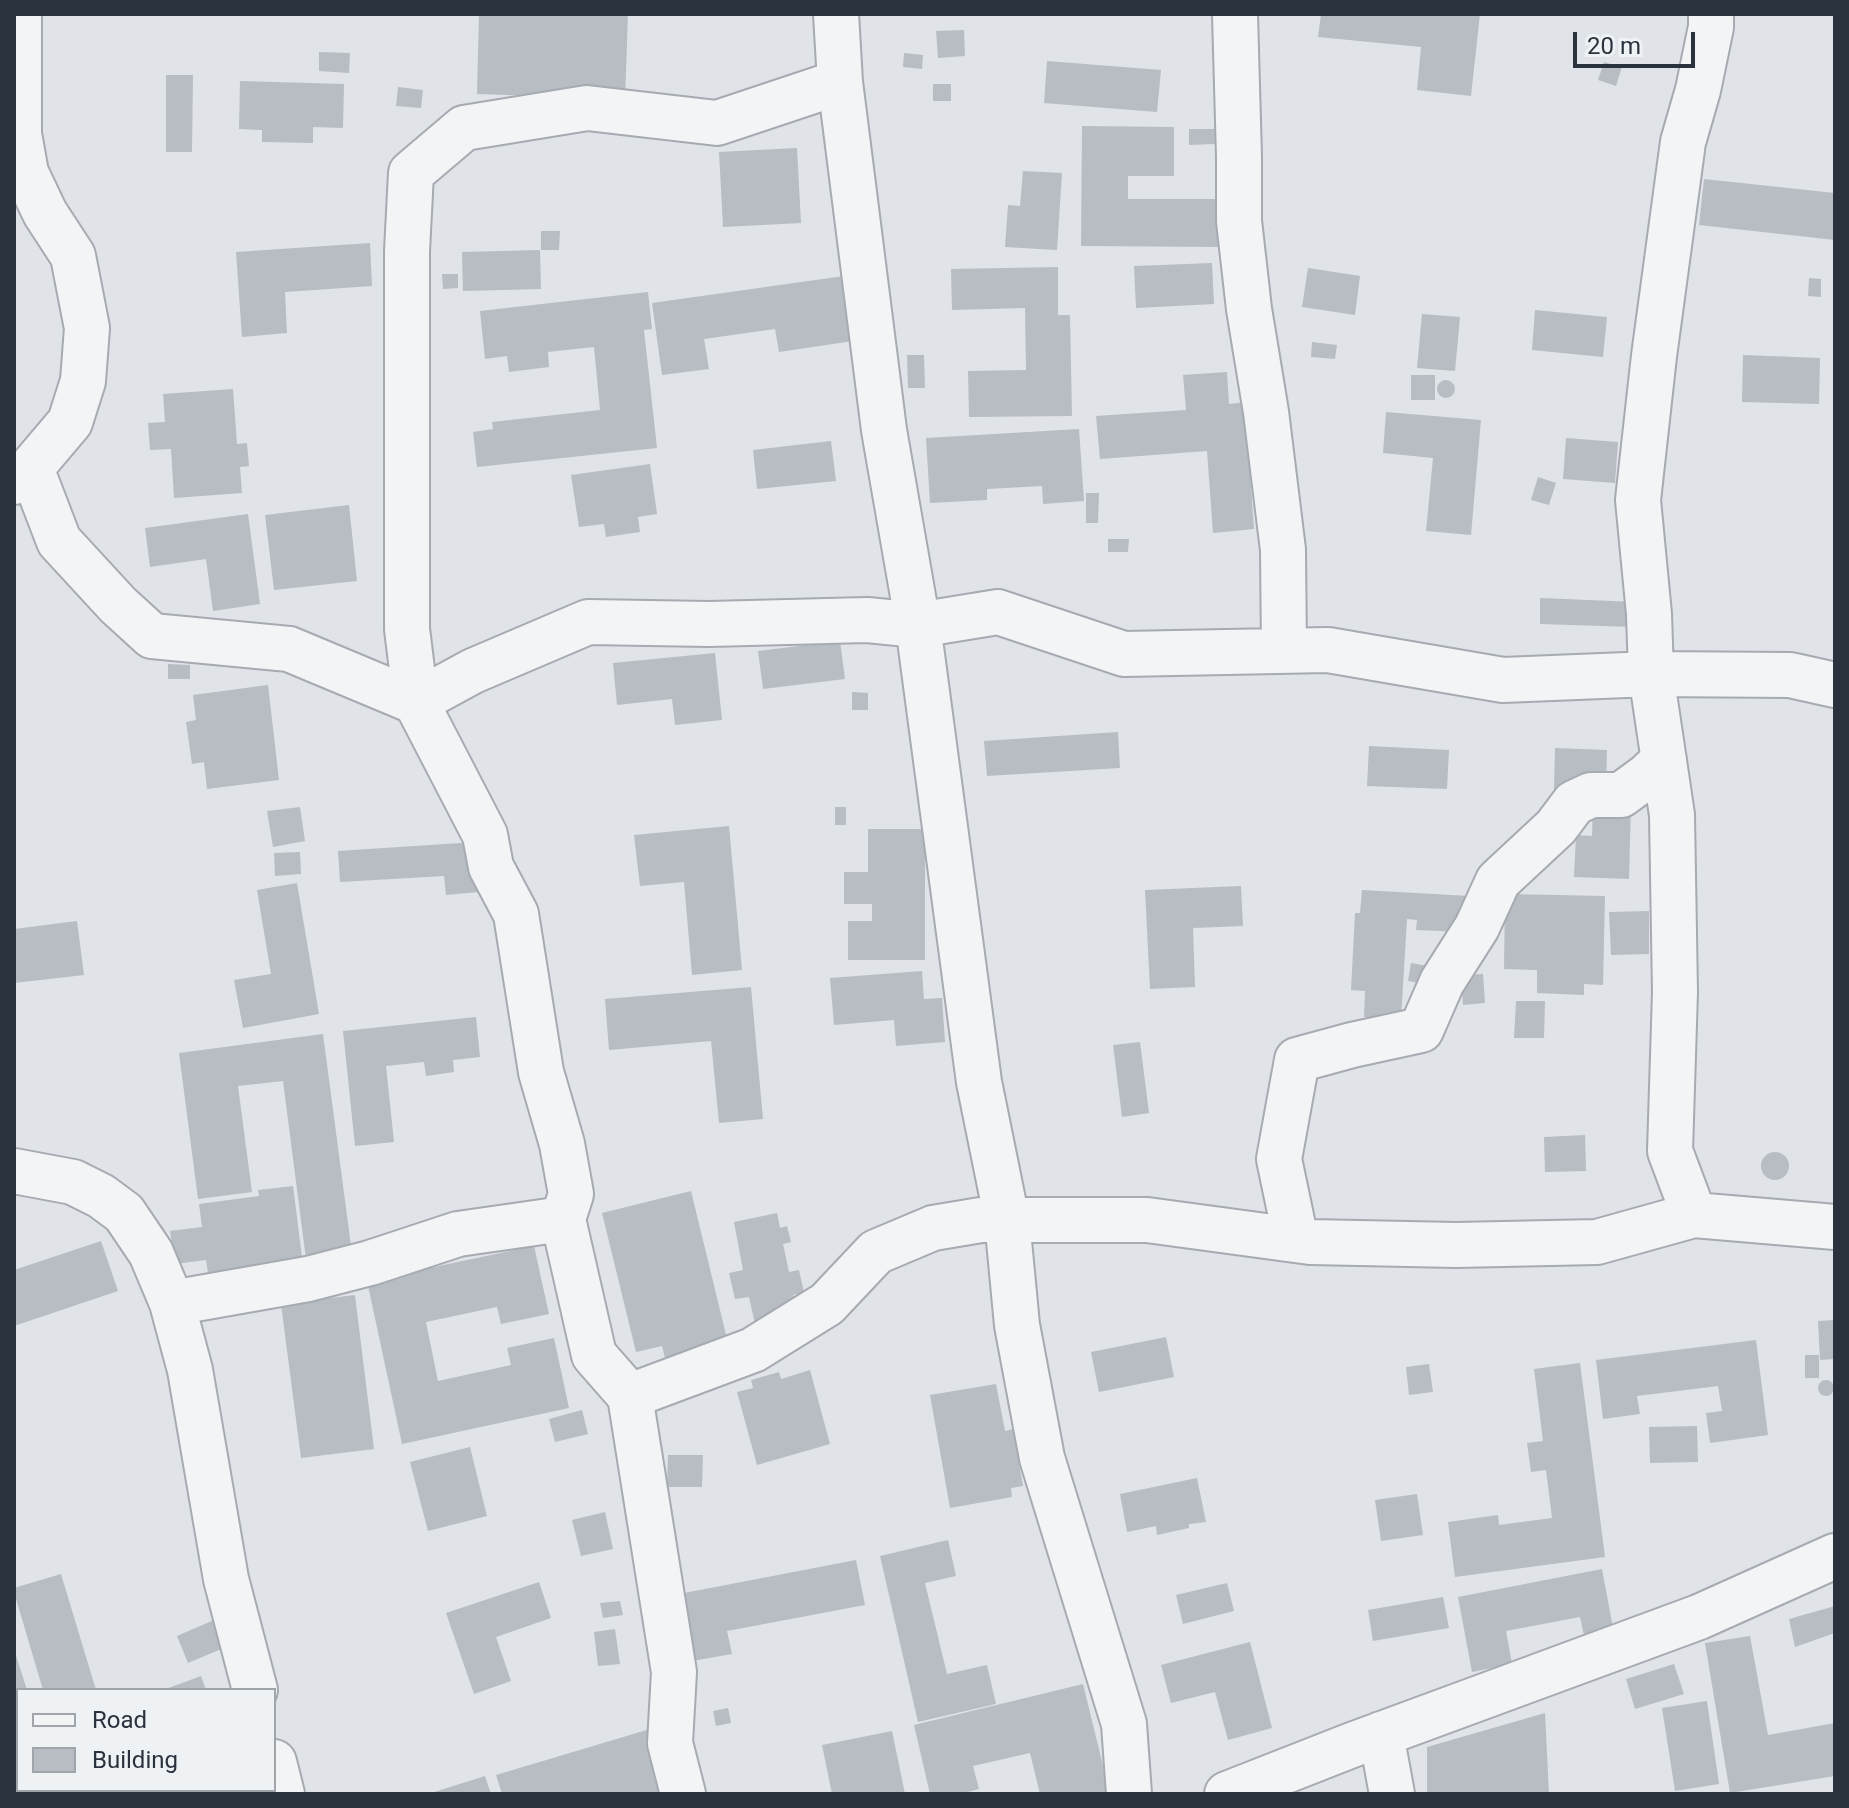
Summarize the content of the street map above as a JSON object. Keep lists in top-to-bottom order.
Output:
{
  "legend": ["Road", "Building"],
  "scale_bar": "20 m"
}
